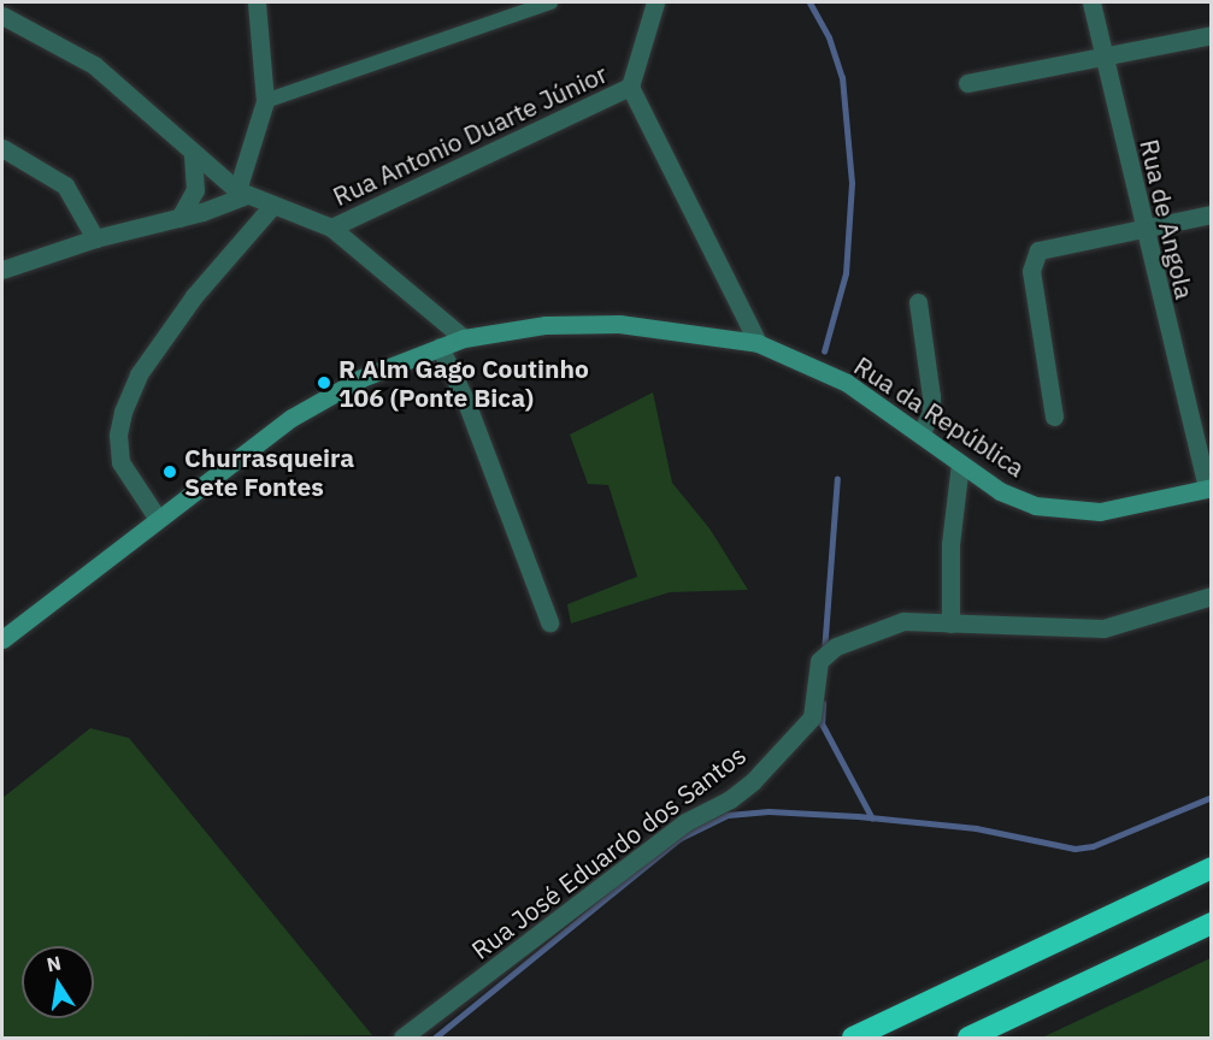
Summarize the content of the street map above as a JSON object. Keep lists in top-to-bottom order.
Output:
{
  "streets": {
    "main road": ["Rua da República"],
    "street": ["Rua Antonio Duarte Júnior", "Rua de Angola", "Rua José Eduardo dos Santos"]
  },
  "crossings": [
    ["Rua de Angola", "Rua da República"]
  ],
  "places": ["R Alm Gago Coutinho 106 (Ponte Bica)", "Churrasqueira Sete Fontes"],
  "north": "top"
}
